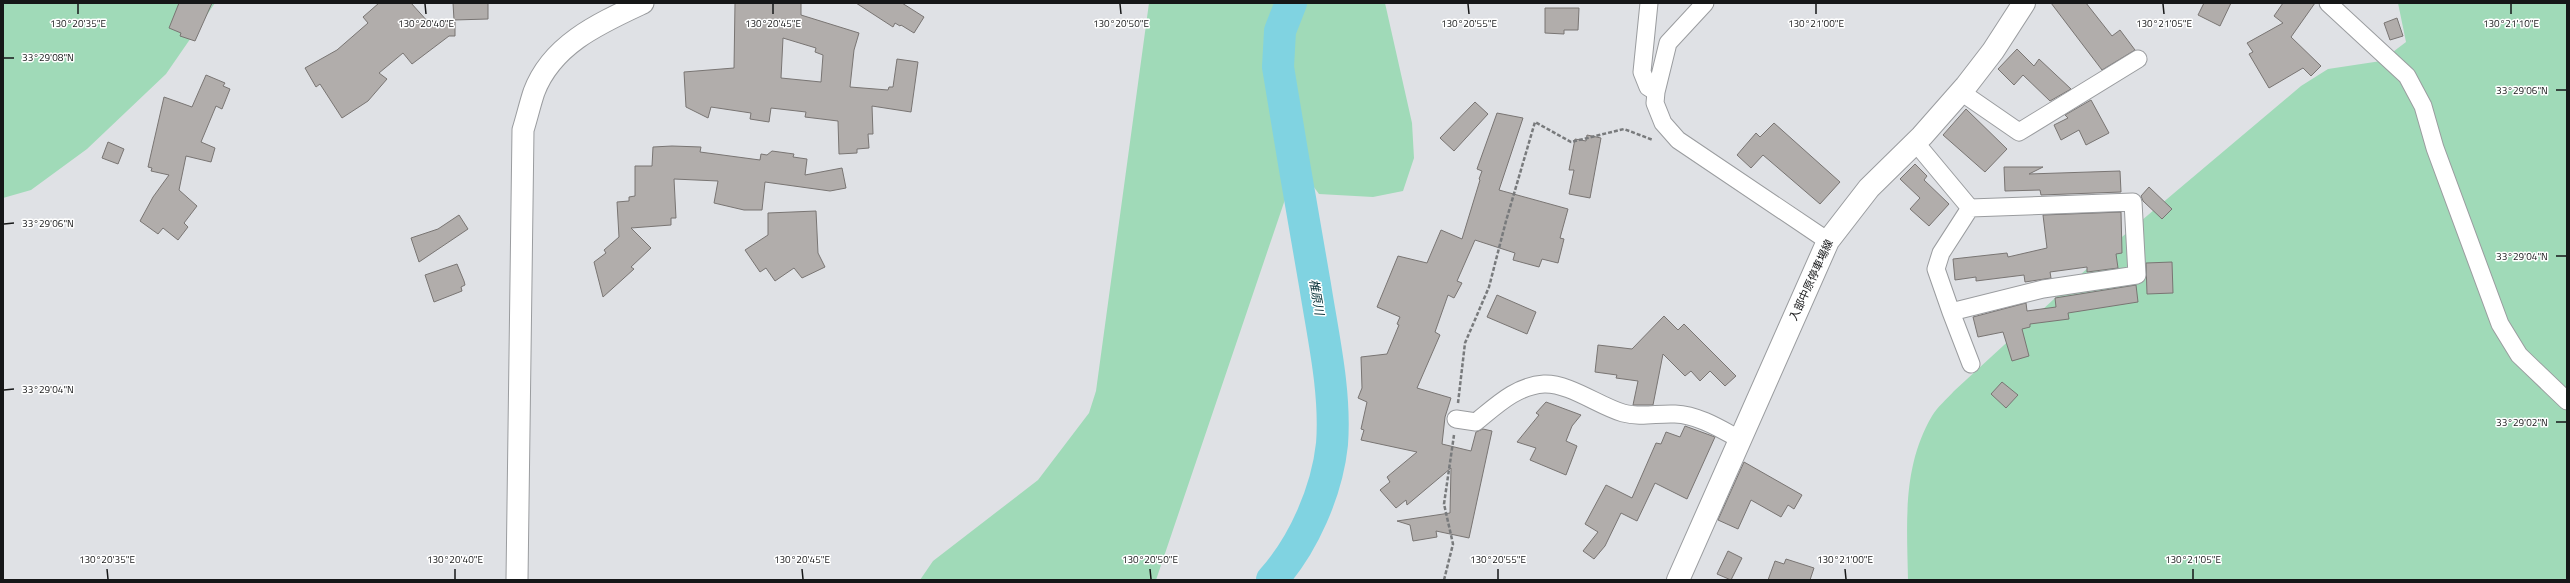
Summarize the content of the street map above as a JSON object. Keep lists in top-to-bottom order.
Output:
{
  "streets": {
    "main road": ["入部中原停車場線"]
  },
  "water": ["椎原川"],
  "coordinates": [
    "130°20'35\"E",
    "130°20'40\"E",
    "130°20'45\"E",
    "130°20'50\"E",
    "130°20'55\"E",
    "130°21'00\"E",
    "130°21'05\"E",
    "130°21'10\"E",
    "33°29'08\"N",
    "33°29'06\"N",
    "33°29'04\"N",
    "33°29'02\"N"
  ]
}
